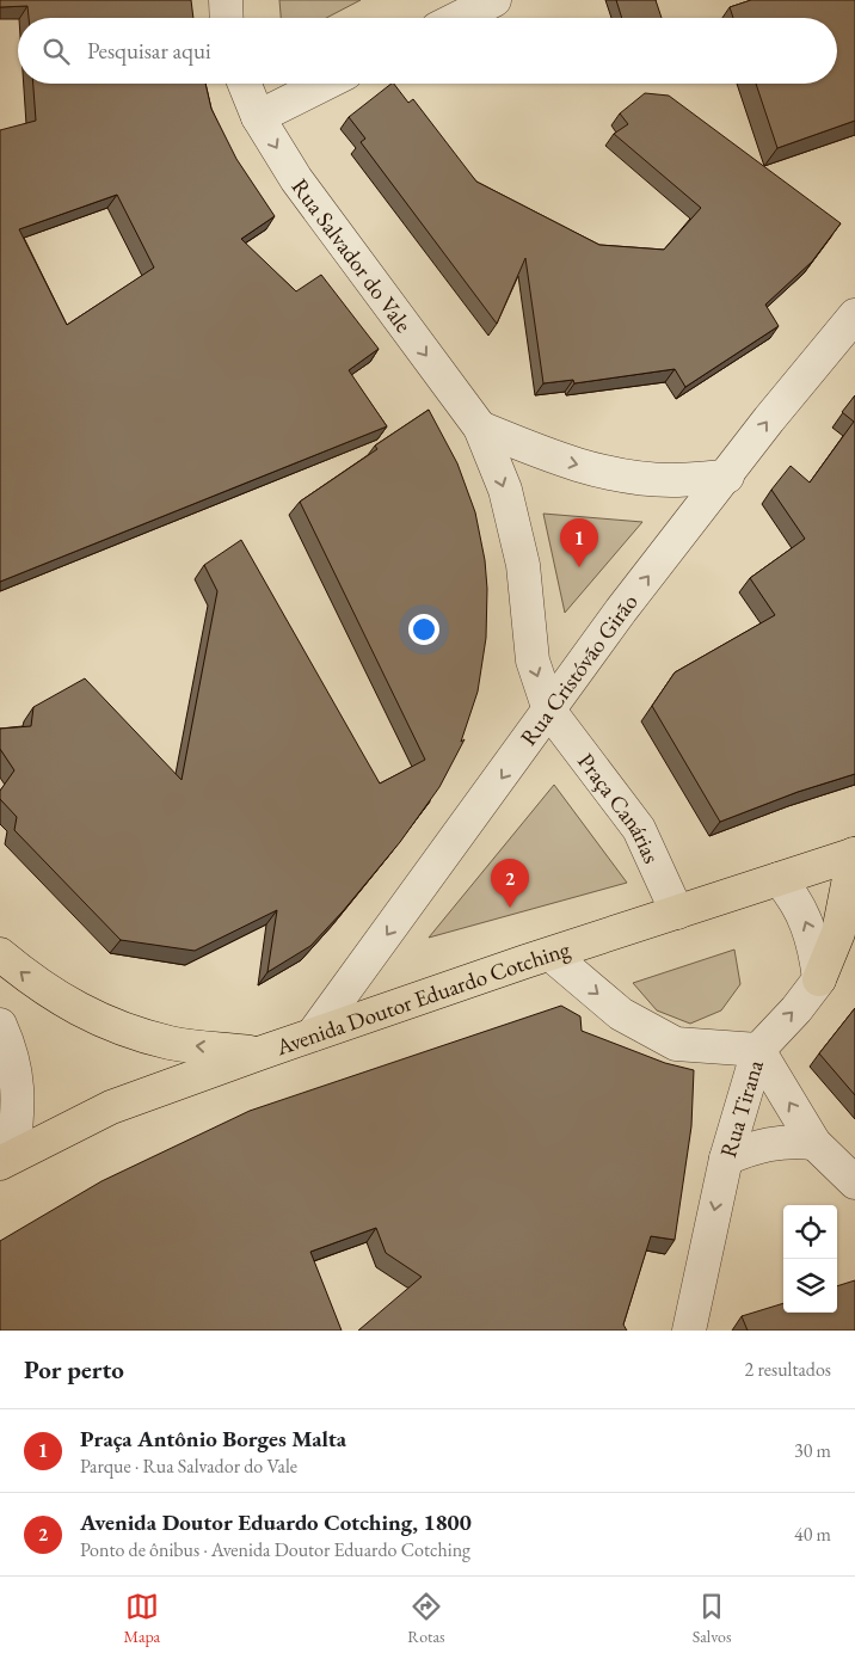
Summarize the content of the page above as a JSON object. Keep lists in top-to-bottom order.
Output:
{
  "streets": {
    "main road": ["Avenida Doutor Eduardo Cotching"],
    "street": [
      "Rua Salvador do Vale",
      "Rua Cristóvão Girão",
      "Praça Canárias",
      "Rua Tirana"
    ]
  },
  "crossings": [
    ["Rua Salvador do Vale", "Rua Cristóvão Girão"],
    ["Rua Salvador do Vale", "Praça Canárias"],
    ["Rua Cristóvão Girão", "Praça Canárias"],
    ["Rua Cristóvão Girão", "Avenida Doutor Eduardo Cotching"],
    ["Praça Canárias", "Avenida Doutor Eduardo Cotching"]
  ],
  "one_way": ["Rua Salvador do Vale"],
  "page": {
    "search": "Pesquisar aqui",
    "pins": ["1", "2"],
    "heading": ["Por perto", "2 resultados"],
    "list": [
      {
        "mark": "1",
        "name": "Praça Antônio Borges Malta",
        "note": "Parque · Rua Salvador do Vale",
        "value": "30 m"
      },
      {
        "mark": "2",
        "name": "Avenida Doutor Eduardo Cotching, 1800",
        "note": "Ponto de ônibus · Avenida Doutor Eduardo Cotching",
        "value": "40 m"
      }
    ],
    "nav": ["Mapa", "Rotas", "Salvos"]
  }
}
